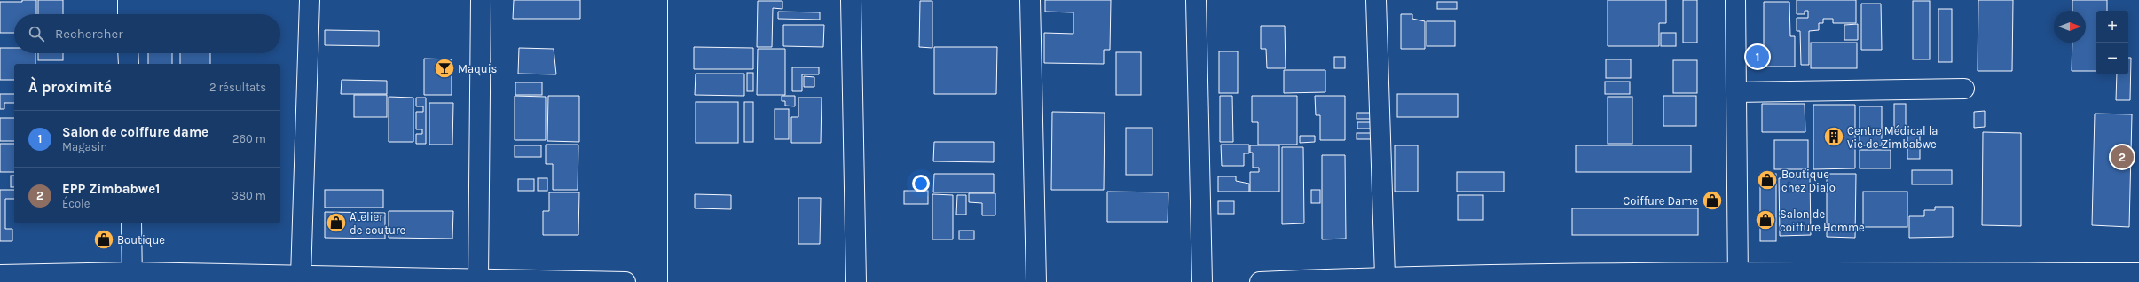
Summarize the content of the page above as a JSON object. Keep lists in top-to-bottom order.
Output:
{
  "places": {
    "bar": ["Maquis"],
    "building": ["Centre Médical la Vie de Zimbabwe"],
    "shop": [
      "Boutique chez Dialo",
      "Coiffure Dame",
      "Salon de coiffure Homme",
      "Atelier de couture",
      "Boutique"
    ]
  },
  "north": "right",
  "page": {
    "map_buttons": ["+", "−"],
    "search": "Rechercher",
    "pins": ["1", "2"],
    "heading": ["À proximité", "2 résultats"],
    "list": [
      {
        "mark": "1",
        "name": "Salon de coiffure dame",
        "note": "Magasin",
        "value": "260 m"
      },
      {
        "mark": "2",
        "name": "EPP Zimbabwe1",
        "note": "École",
        "value": "380 m"
      }
    ]
  }
}
